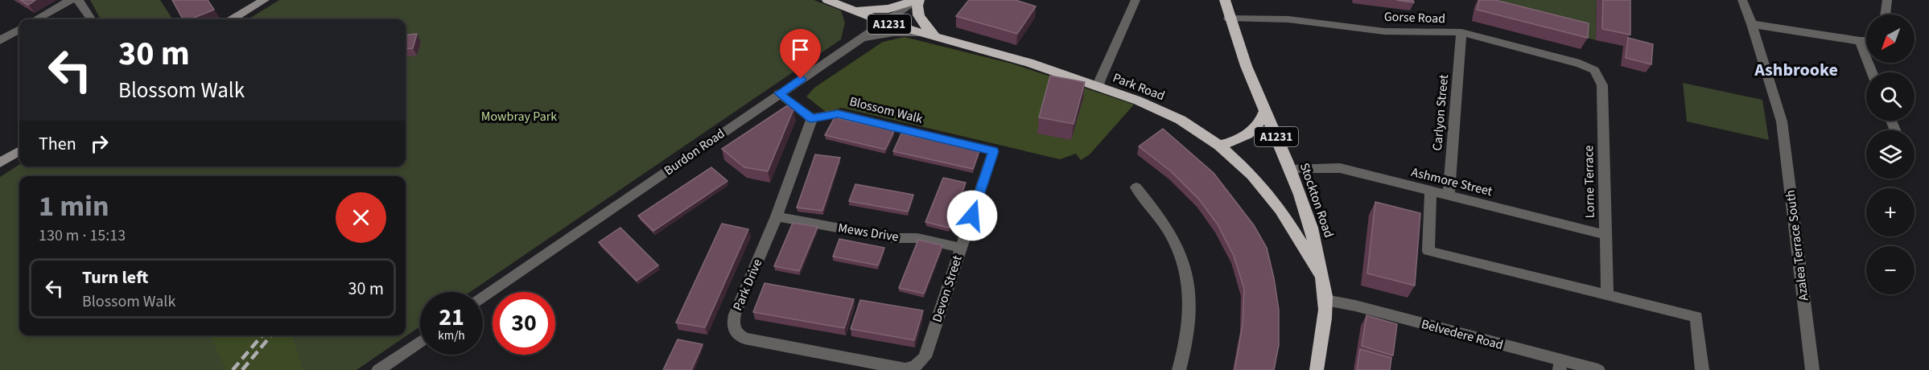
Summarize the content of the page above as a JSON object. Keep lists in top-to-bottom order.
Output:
{
  "streets": {
    "highway": ["A1231", "Park Road", "Stockton Road"],
    "street": [
      "Gorse Road",
      "Blossom Walk",
      "Carlyon Street",
      "Burdon Road",
      "Ashmore Street",
      "Lorne Terrace",
      "Mews Drive",
      "Azalea Terrace South",
      "Park Drive",
      "Devon Street",
      "Belvedere Road"
    ]
  },
  "crossings": [
    ["Gorse Road", "Carlyon Street"],
    ["Gorse Road", "Lorne Terrace"],
    ["Gorse Road", "Stockton Road"],
    ["A1231", "Park Road"],
    ["A1231", "Burdon Road"],
    ["A1231", "Stockton Road"],
    ["Park Road", "Burdon Road"],
    ["Park Road", "Stockton Road"],
    ["Blossom Walk", "Park Drive"],
    ["Blossom Walk", "Devon Street"],
    ["Carlyon Street", "Ashmore Street"],
    ["Ashmore Street", "Lorne Terrace"],
    ["Ashmore Street", "Stockton Road"],
    ["Stockton Road", "Belvedere Road"],
    ["Mews Drive", "Park Drive"],
    ["Mews Drive", "Devon Street"],
    ["Park Drive", "Devon Street"]
  ],
  "districts": ["Ashbrooke"],
  "parks": ["Mowbray Park"],
  "north": "bottom left",
  "page": {
    "map_buttons": ["+", "−"],
    "turn": ["30 m", "Blossom Walk"],
    "then": "Then",
    "heading": ["1 min", "130 m · 15:13"],
    "list": [
      {
        "name": "Turn left",
        "note": "Blossom Walk",
        "value": "30 m"
      }
    ],
    "speed": "21 km/h",
    "limit": "30"
  }
}
